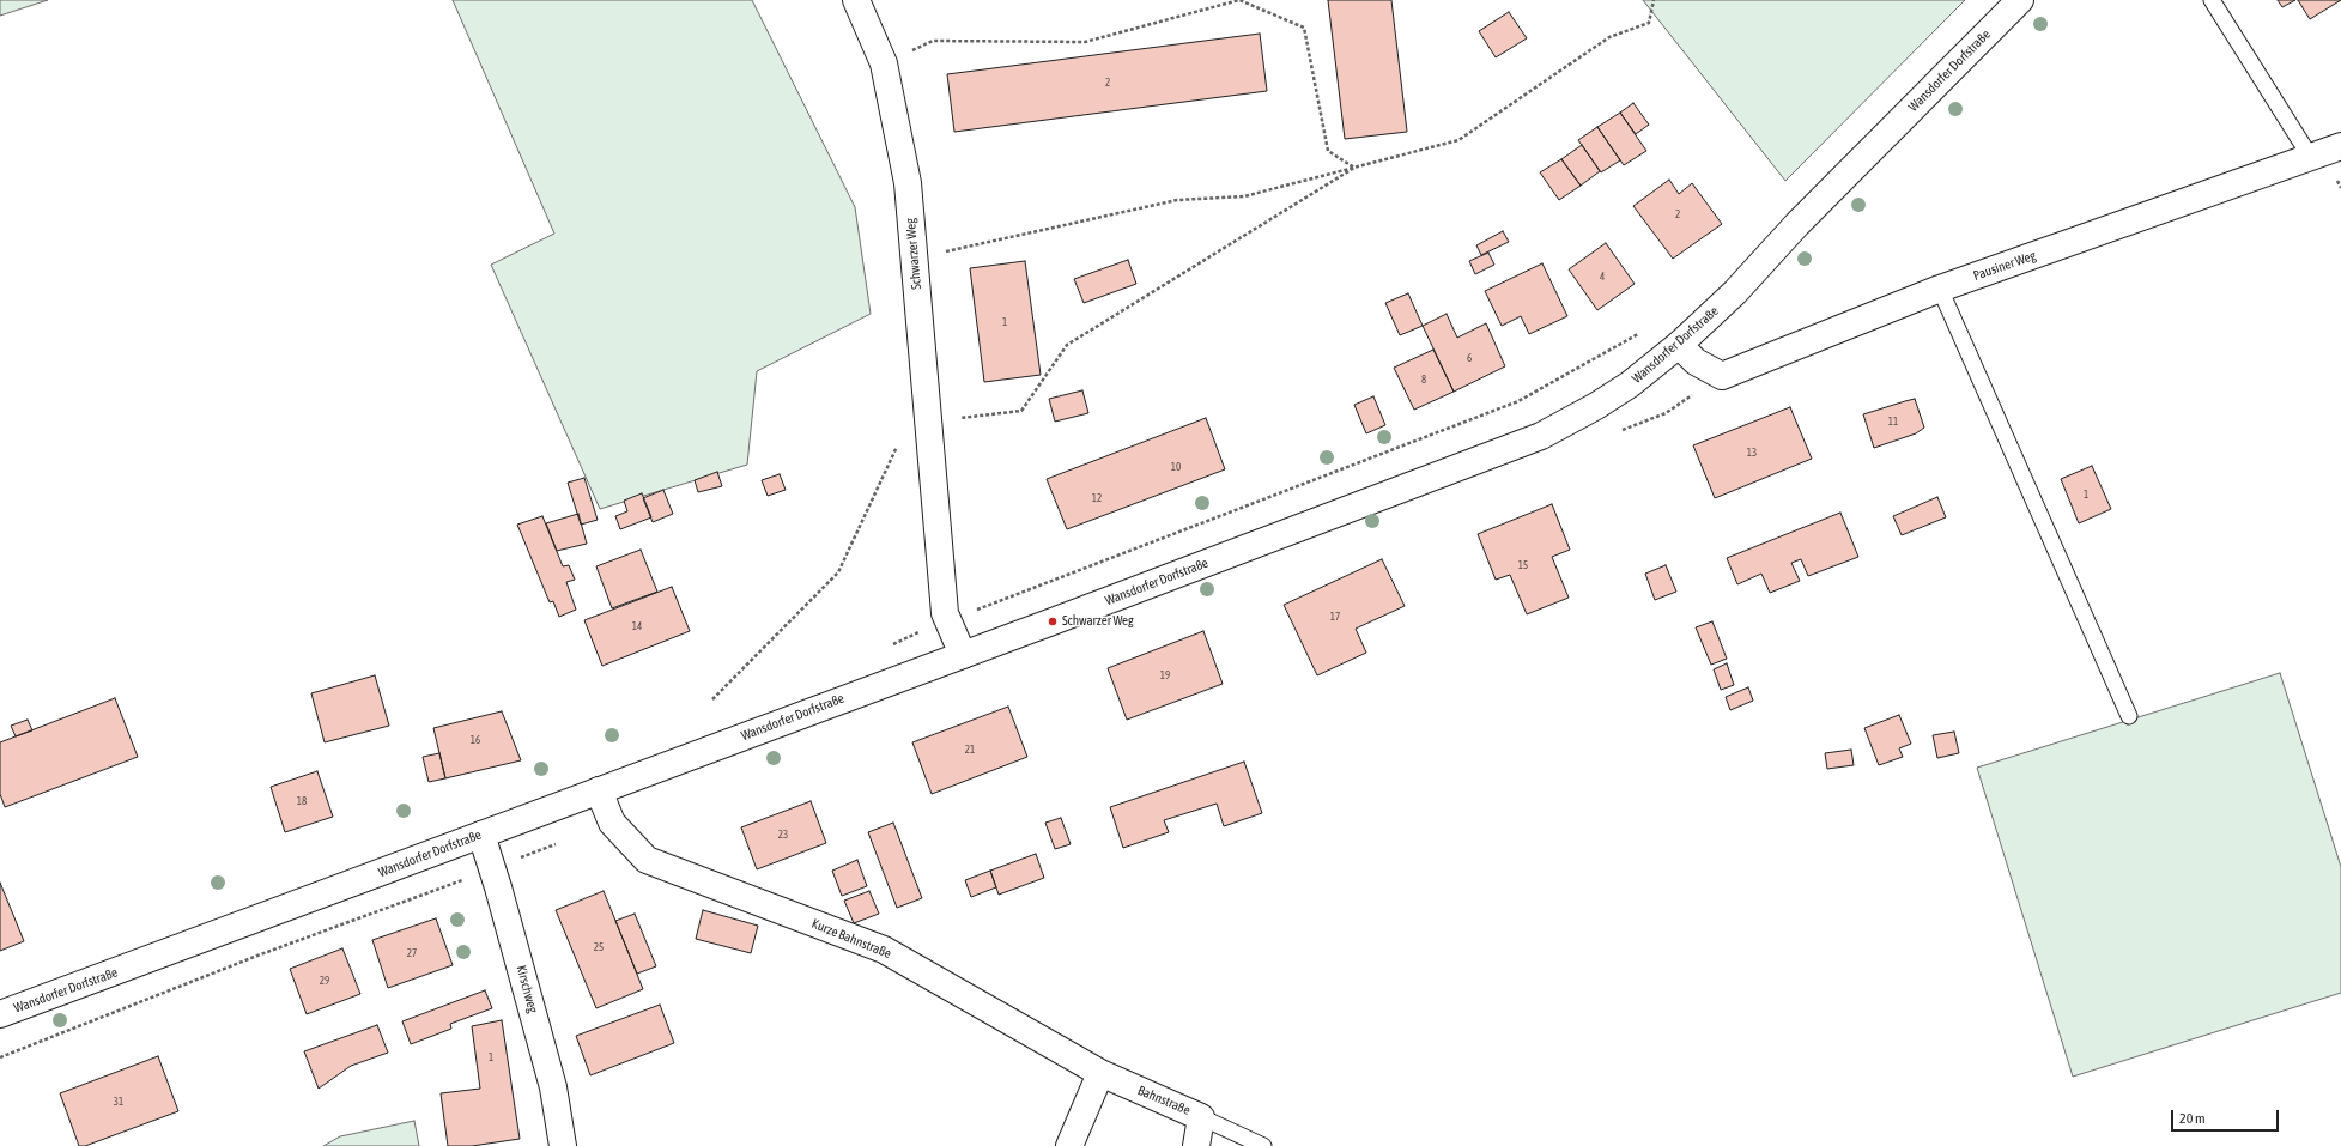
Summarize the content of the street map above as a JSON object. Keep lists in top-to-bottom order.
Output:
{
  "streets": {
    "street": [
      "Wansdorfer Dorfstraße",
      "Schwarzer Weg",
      "Pausiner Weg",
      "Kurze Bahnstraße",
      "Kirschweg",
      "Bahnstraße"
    ]
  },
  "crossings": [
    ["Wansdorfer Dorfstraße", "Schwarzer Weg"],
    ["Wansdorfer Dorfstraße", "Pausiner Weg"],
    ["Wansdorfer Dorfstraße", "Kurze Bahnstraße"],
    ["Wansdorfer Dorfstraße", "Kirschweg"],
    ["Kurze Bahnstraße", "Bahnstraße"]
  ],
  "places": ["Schwarzer Weg"],
  "house_numbers": [
    "2",
    "2",
    "4",
    "1",
    "6",
    "8",
    "11",
    "13",
    "10",
    "1",
    "12",
    "15",
    "17",
    "14",
    "19",
    "16",
    "21",
    "18",
    "23",
    "25",
    "27",
    "29",
    "1",
    "31"
  ],
  "scale_bar": "20 m"
}
